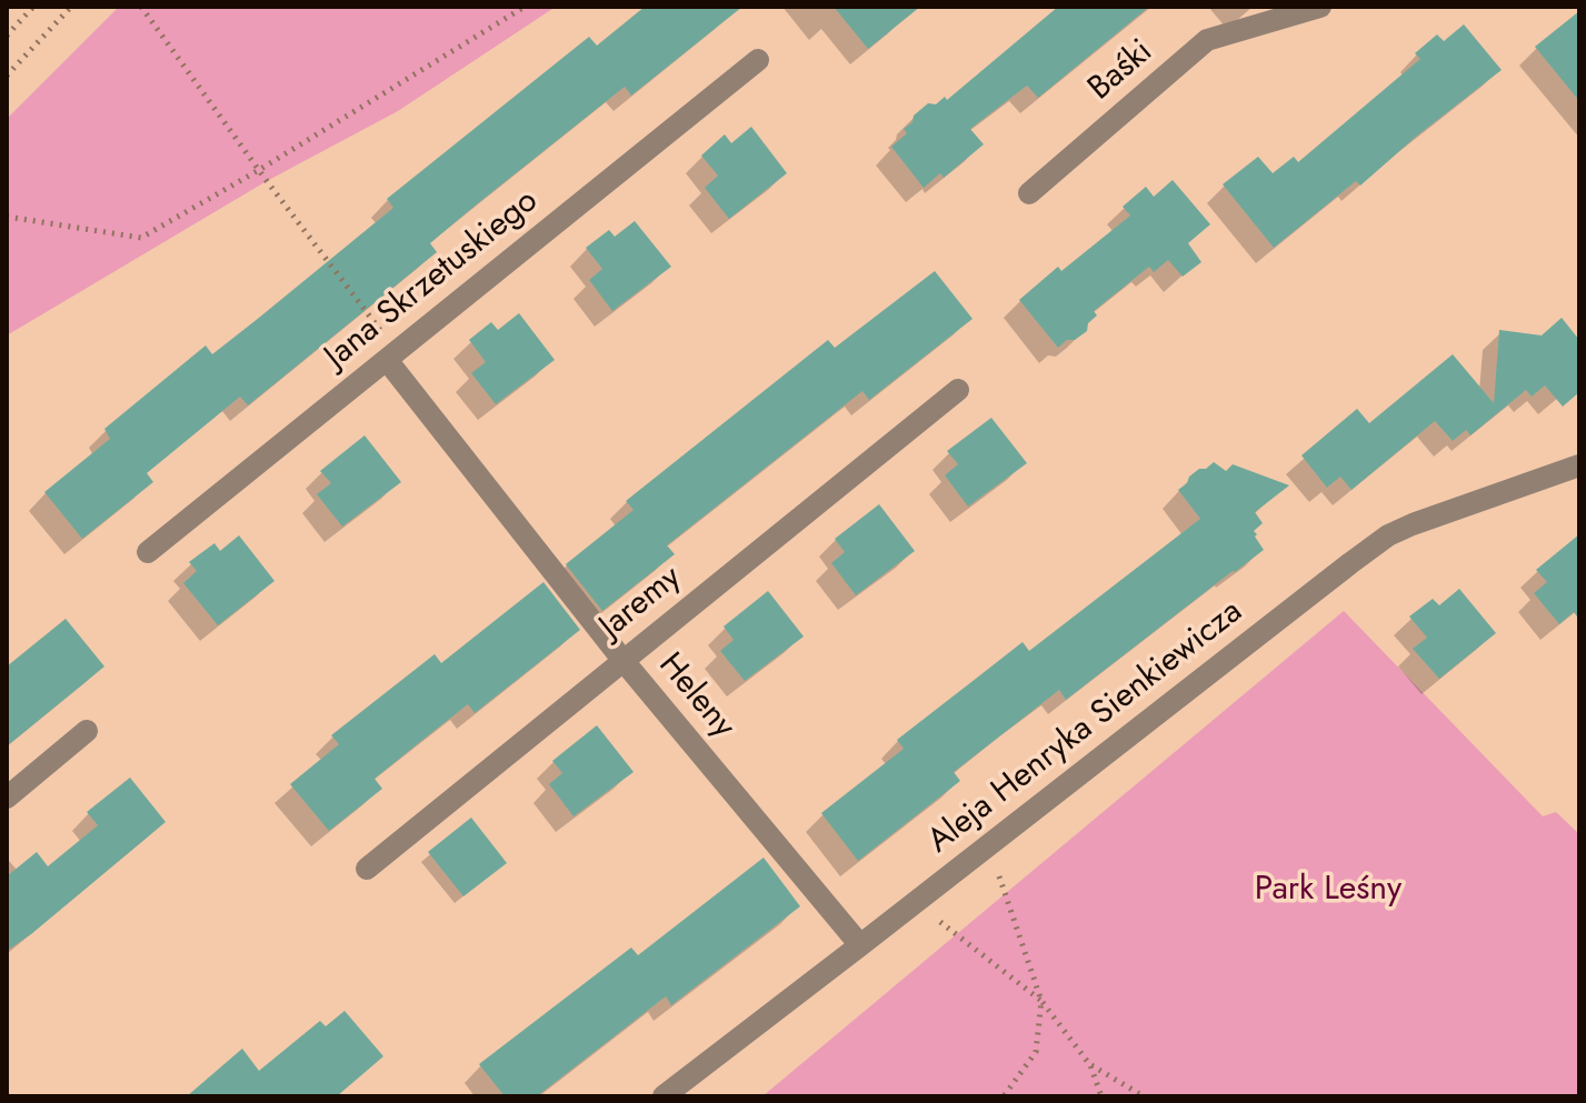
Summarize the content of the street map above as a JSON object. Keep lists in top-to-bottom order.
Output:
{
  "streets": {
    "street": [
      "Baśki",
      "Jana Skrzetuskiego",
      "Jaremy",
      "Heleny",
      "Aleja Henryka Sienkiewicza"
    ]
  },
  "crossings": [
    ["Jana Skrzetuskiego", "Heleny"],
    ["Jaremy", "Heleny"],
    ["Heleny", "Aleja Henryka Sienkiewicza"]
  ],
  "parks": ["Park Leśny"]
}
